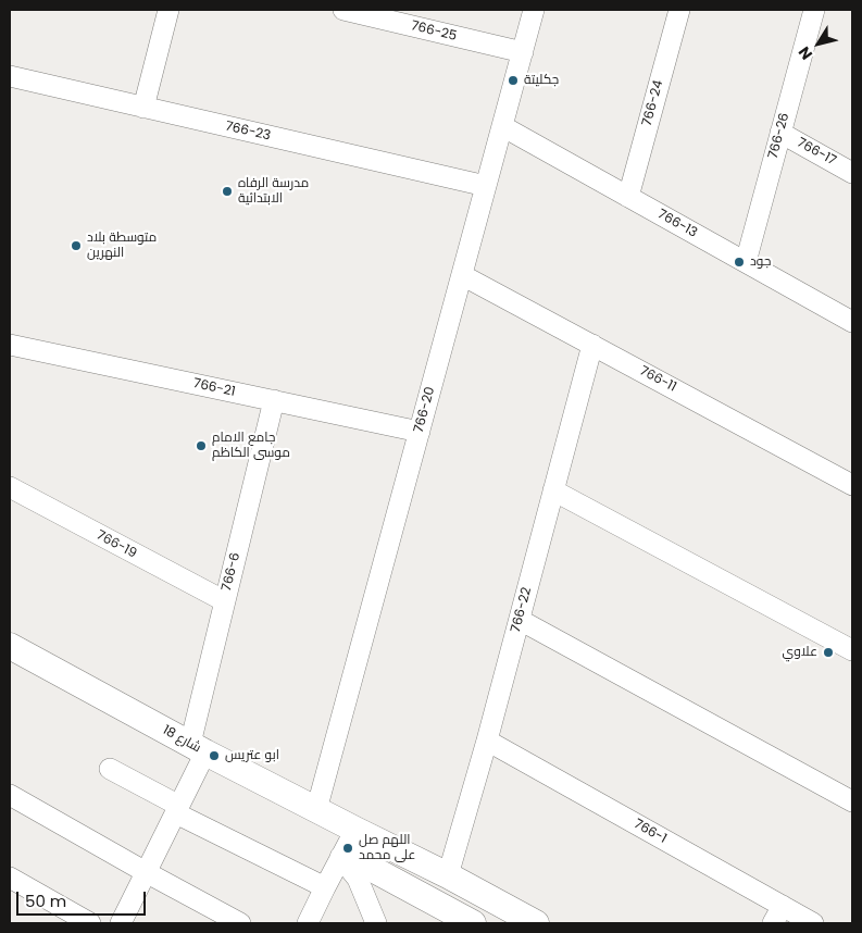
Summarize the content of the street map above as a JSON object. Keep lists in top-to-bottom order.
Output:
{
  "streets": {
    "street": [
      "766-25",
      "766-24",
      "766-23",
      "766-26",
      "766-17",
      "766-13",
      "766-11",
      "766-21",
      "766-20",
      "766-19",
      "766-6",
      "766-22",
      "شارع 18",
      "766-1"
    ]
  },
  "crossings": [
    ["766-25", "766-20"],
    ["766-24", "766-13"],
    ["766-23", "766-20"],
    ["766-26", "766-17"],
    ["766-26", "766-13"],
    ["766-13", "766-20"],
    ["766-11", "766-20"],
    ["766-11", "766-22"],
    ["766-21", "766-20"],
    ["766-21", "766-6"],
    ["766-20", "شارع 18"],
    ["766-19", "766-6"],
    ["766-6", "شارع 18"],
    ["766-22", "شارع 18"],
    ["766-22", "766-1"]
  ],
  "places": [
    "جكليتة",
    "مدرسة الرفاه الابتدائية",
    "متوسطة بلاد النهرين",
    "جود",
    "جامع الامام موسى الكاظم",
    "علاوي",
    "ابو عتريس",
    "اللهم صل على محمد"
  ],
  "scale_bar": "50 m",
  "north": "bottom left"
}
